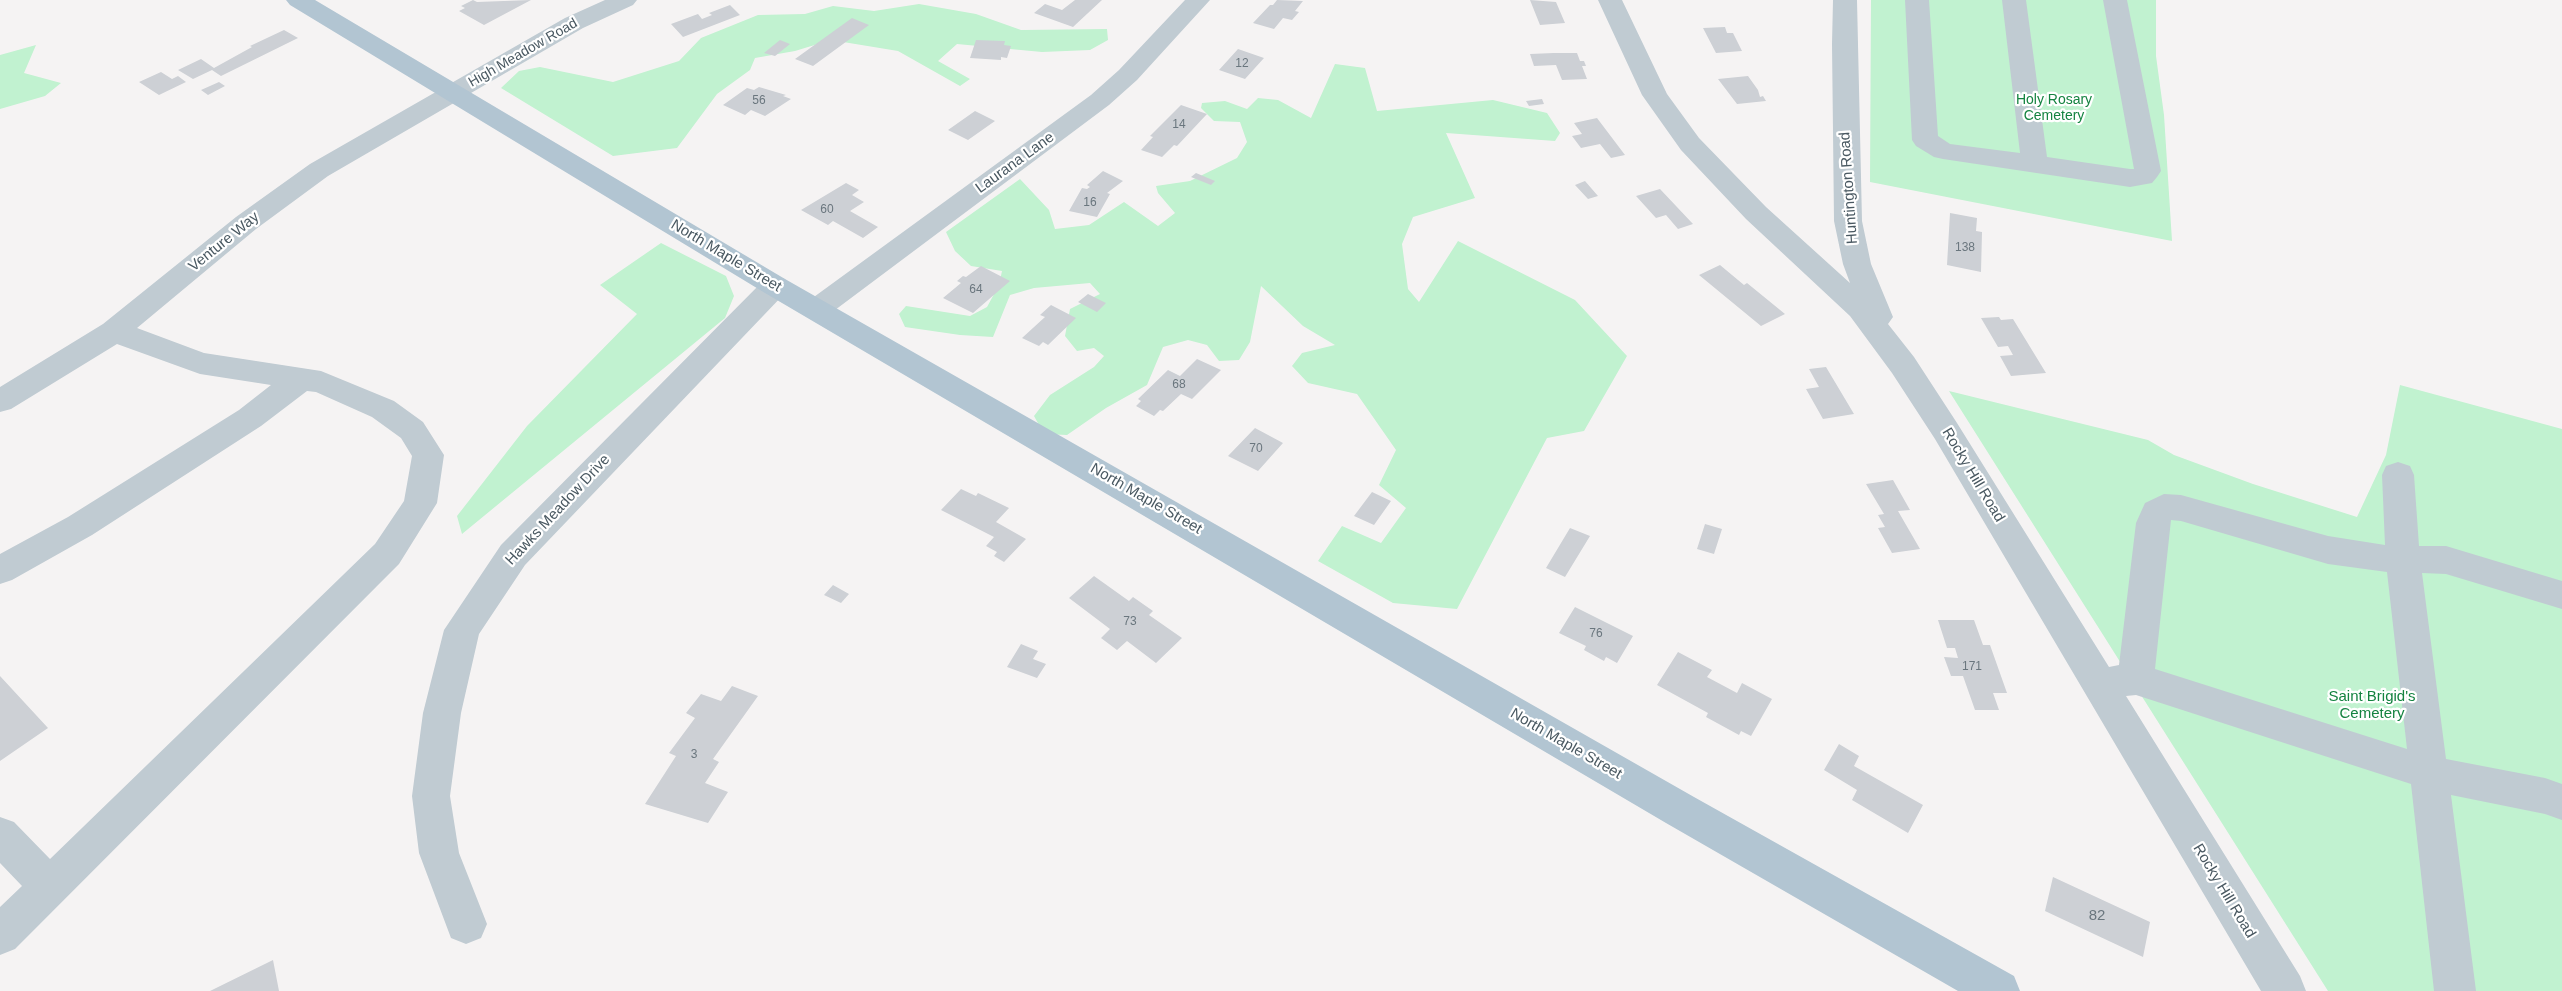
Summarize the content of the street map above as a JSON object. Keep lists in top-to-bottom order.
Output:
{
  "streets": {
    "main road": ["North Maple Street"],
    "street": [
      "High Meadow Road",
      "Laurana Lane",
      "Huntington Road",
      "Venture Way",
      "Rocky Hill Road",
      "Hawks Meadow Drive"
    ]
  },
  "crossings": [
    ["High Meadow Road", "Venture Way"],
    ["High Meadow Road", "North Maple Street"],
    ["Laurana Lane", "North Maple Street"],
    ["Huntington Road", "Rocky Hill Road"],
    ["Venture Way", "North Maple Street"],
    ["North Maple Street", "Hawks Meadow Drive"]
  ],
  "parks": ["Holy Rosary Cemetery", "Saint Brigid's Cemetery"],
  "house_numbers": [
    "12",
    "56",
    "14",
    "16",
    "60",
    "138",
    "64",
    "68",
    "70",
    "73",
    "76",
    "171",
    "3",
    "82"
  ]
}
